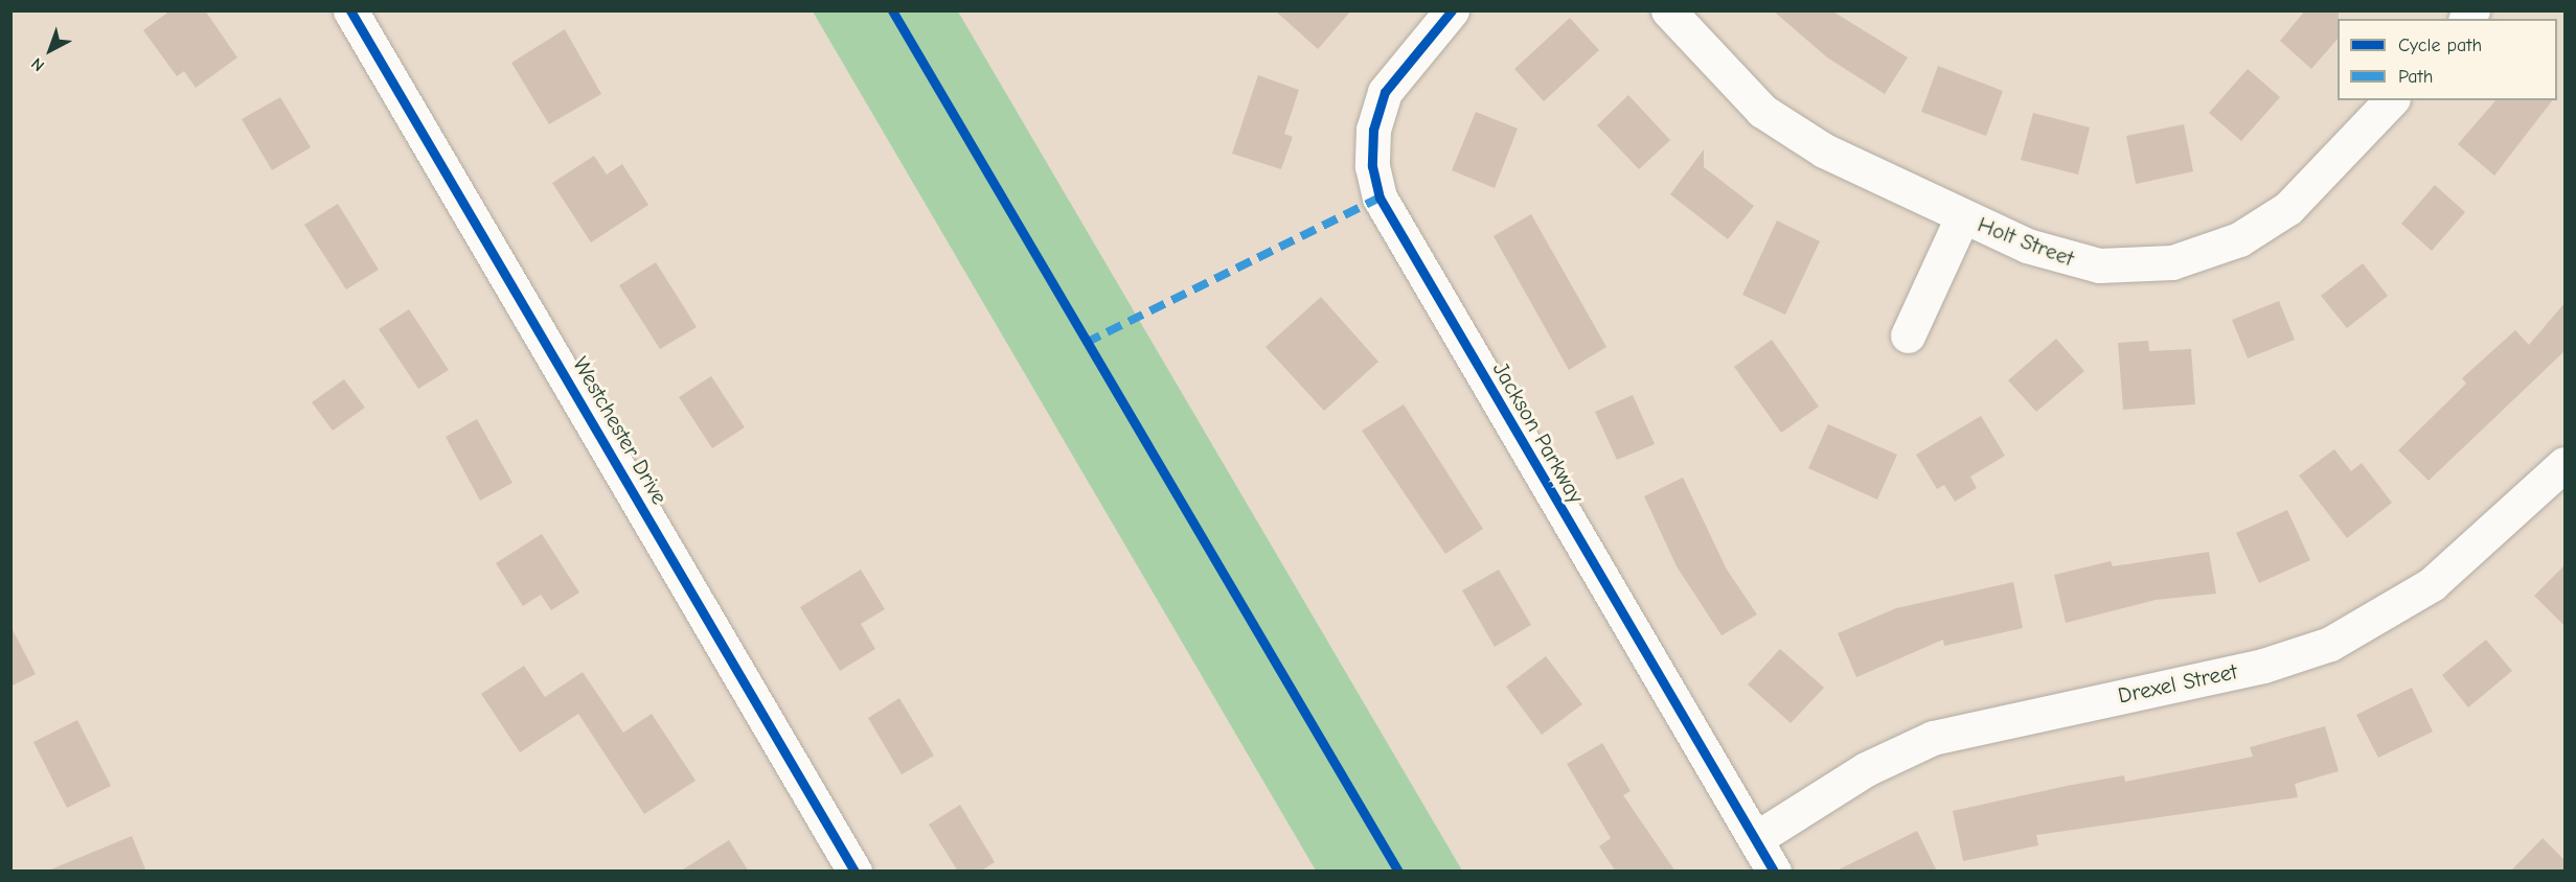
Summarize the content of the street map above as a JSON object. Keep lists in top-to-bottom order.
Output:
{
  "streets": {
    "street": [
      "Holt Street",
      "Westchester Drive",
      "Jackson Parkway",
      "Drexel Street"
    ]
  },
  "crossings": [
    ["Jackson Parkway", "Drexel Street"]
  ],
  "legend": ["Cycle path", "Path"],
  "north": "bottom left"
}
